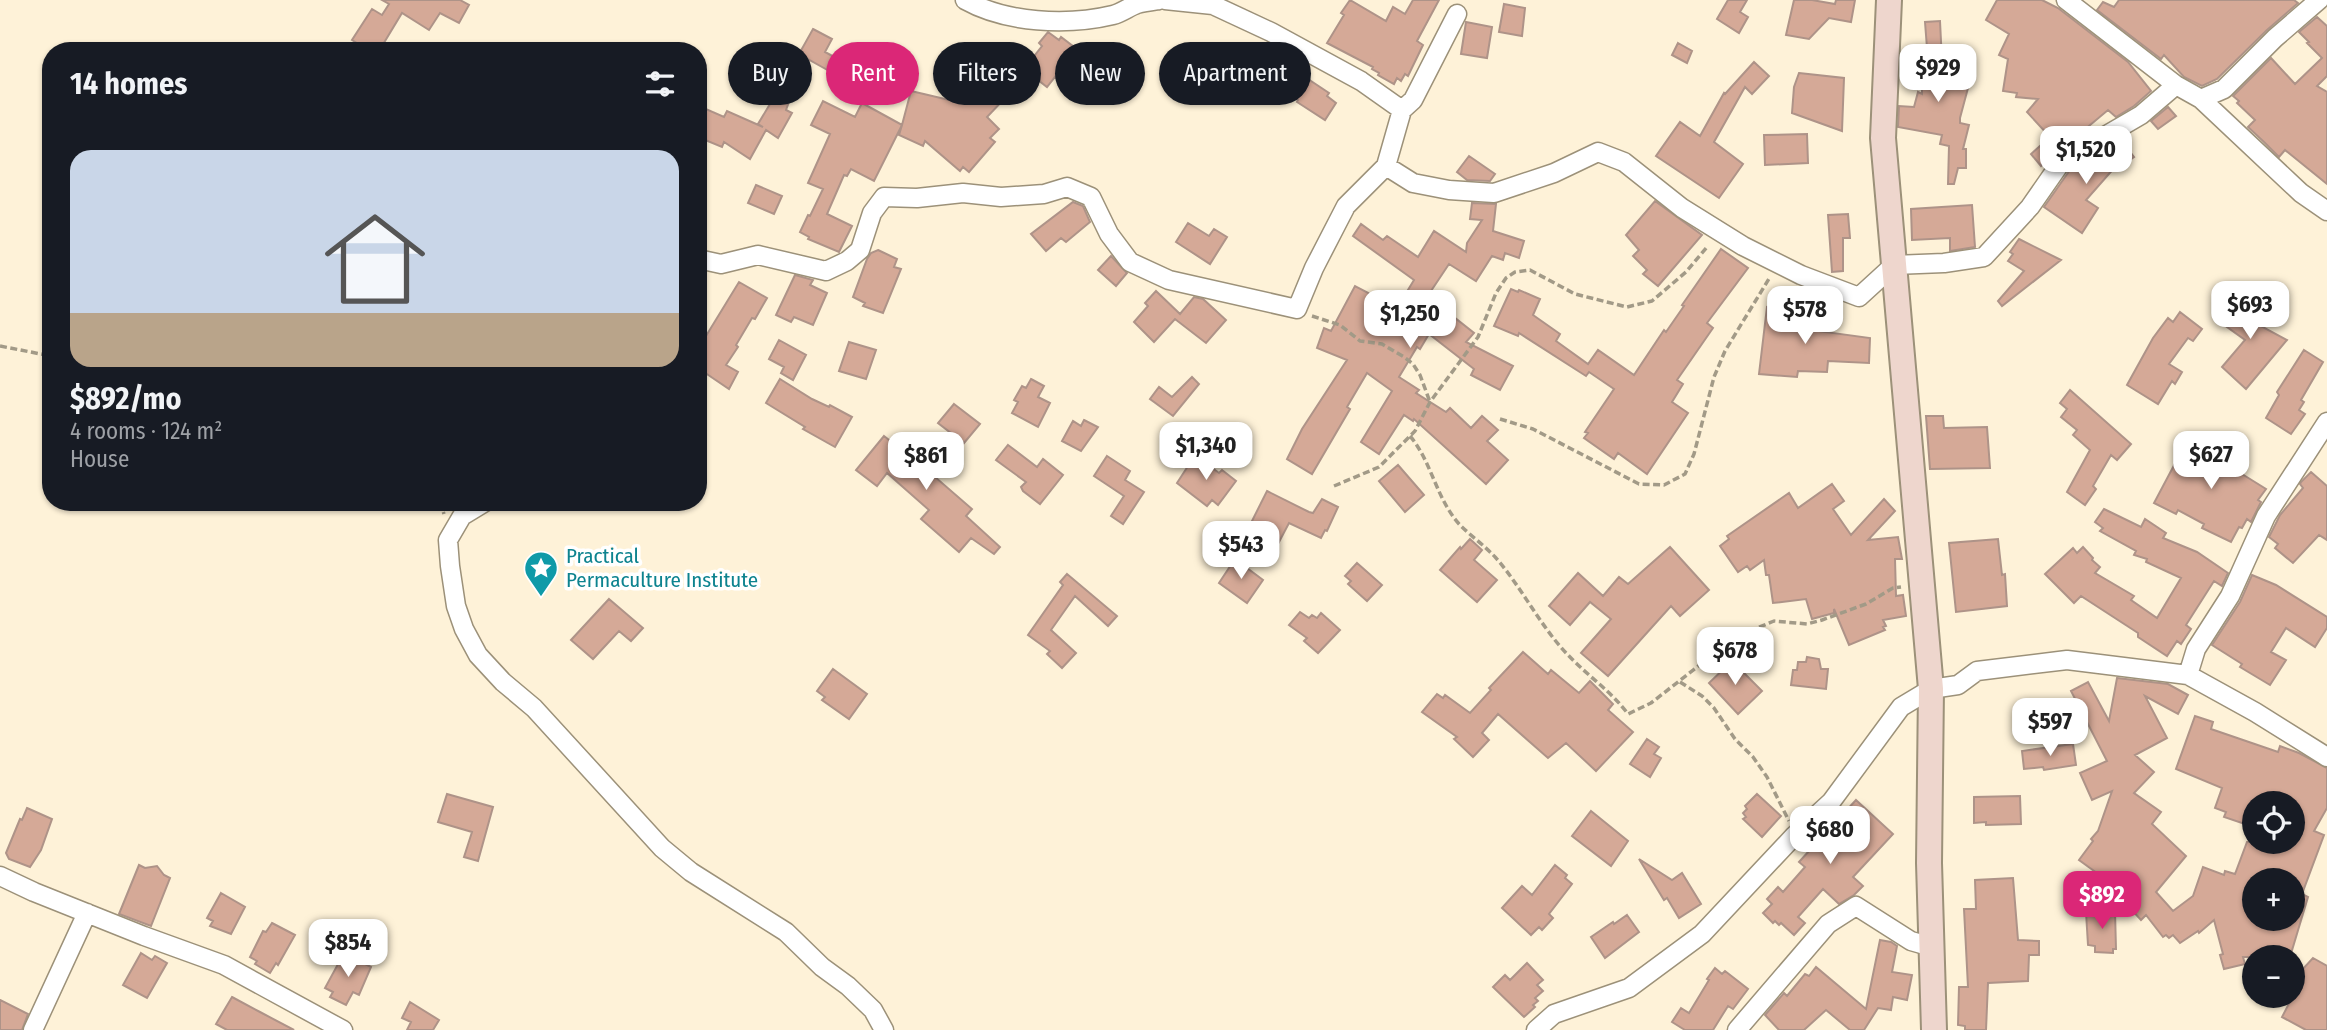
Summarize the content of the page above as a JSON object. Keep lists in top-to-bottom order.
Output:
{
  "places": {
    "place": ["Practical Permaculture Institute"]
  },
  "page": {
    "chip": [
      "Buy",
      "Rent",
      "Filters",
      "New",
      "Apartment"
    ],
    "heading": "14 homes",
    "price": [
      "$929",
      "$1,520",
      "$693",
      "$578",
      "$1,250",
      "$1,340",
      "$627",
      "$861",
      "$543",
      "$678",
      "$597",
      "$680",
      "$892",
      "$854"
    ],
    "list": [
      {
        "name": "$892/mo",
        "note": "4 rooms · 124 m² · House"
      }
    ],
    "map_buttons": ["+", "−"]
  }
}
